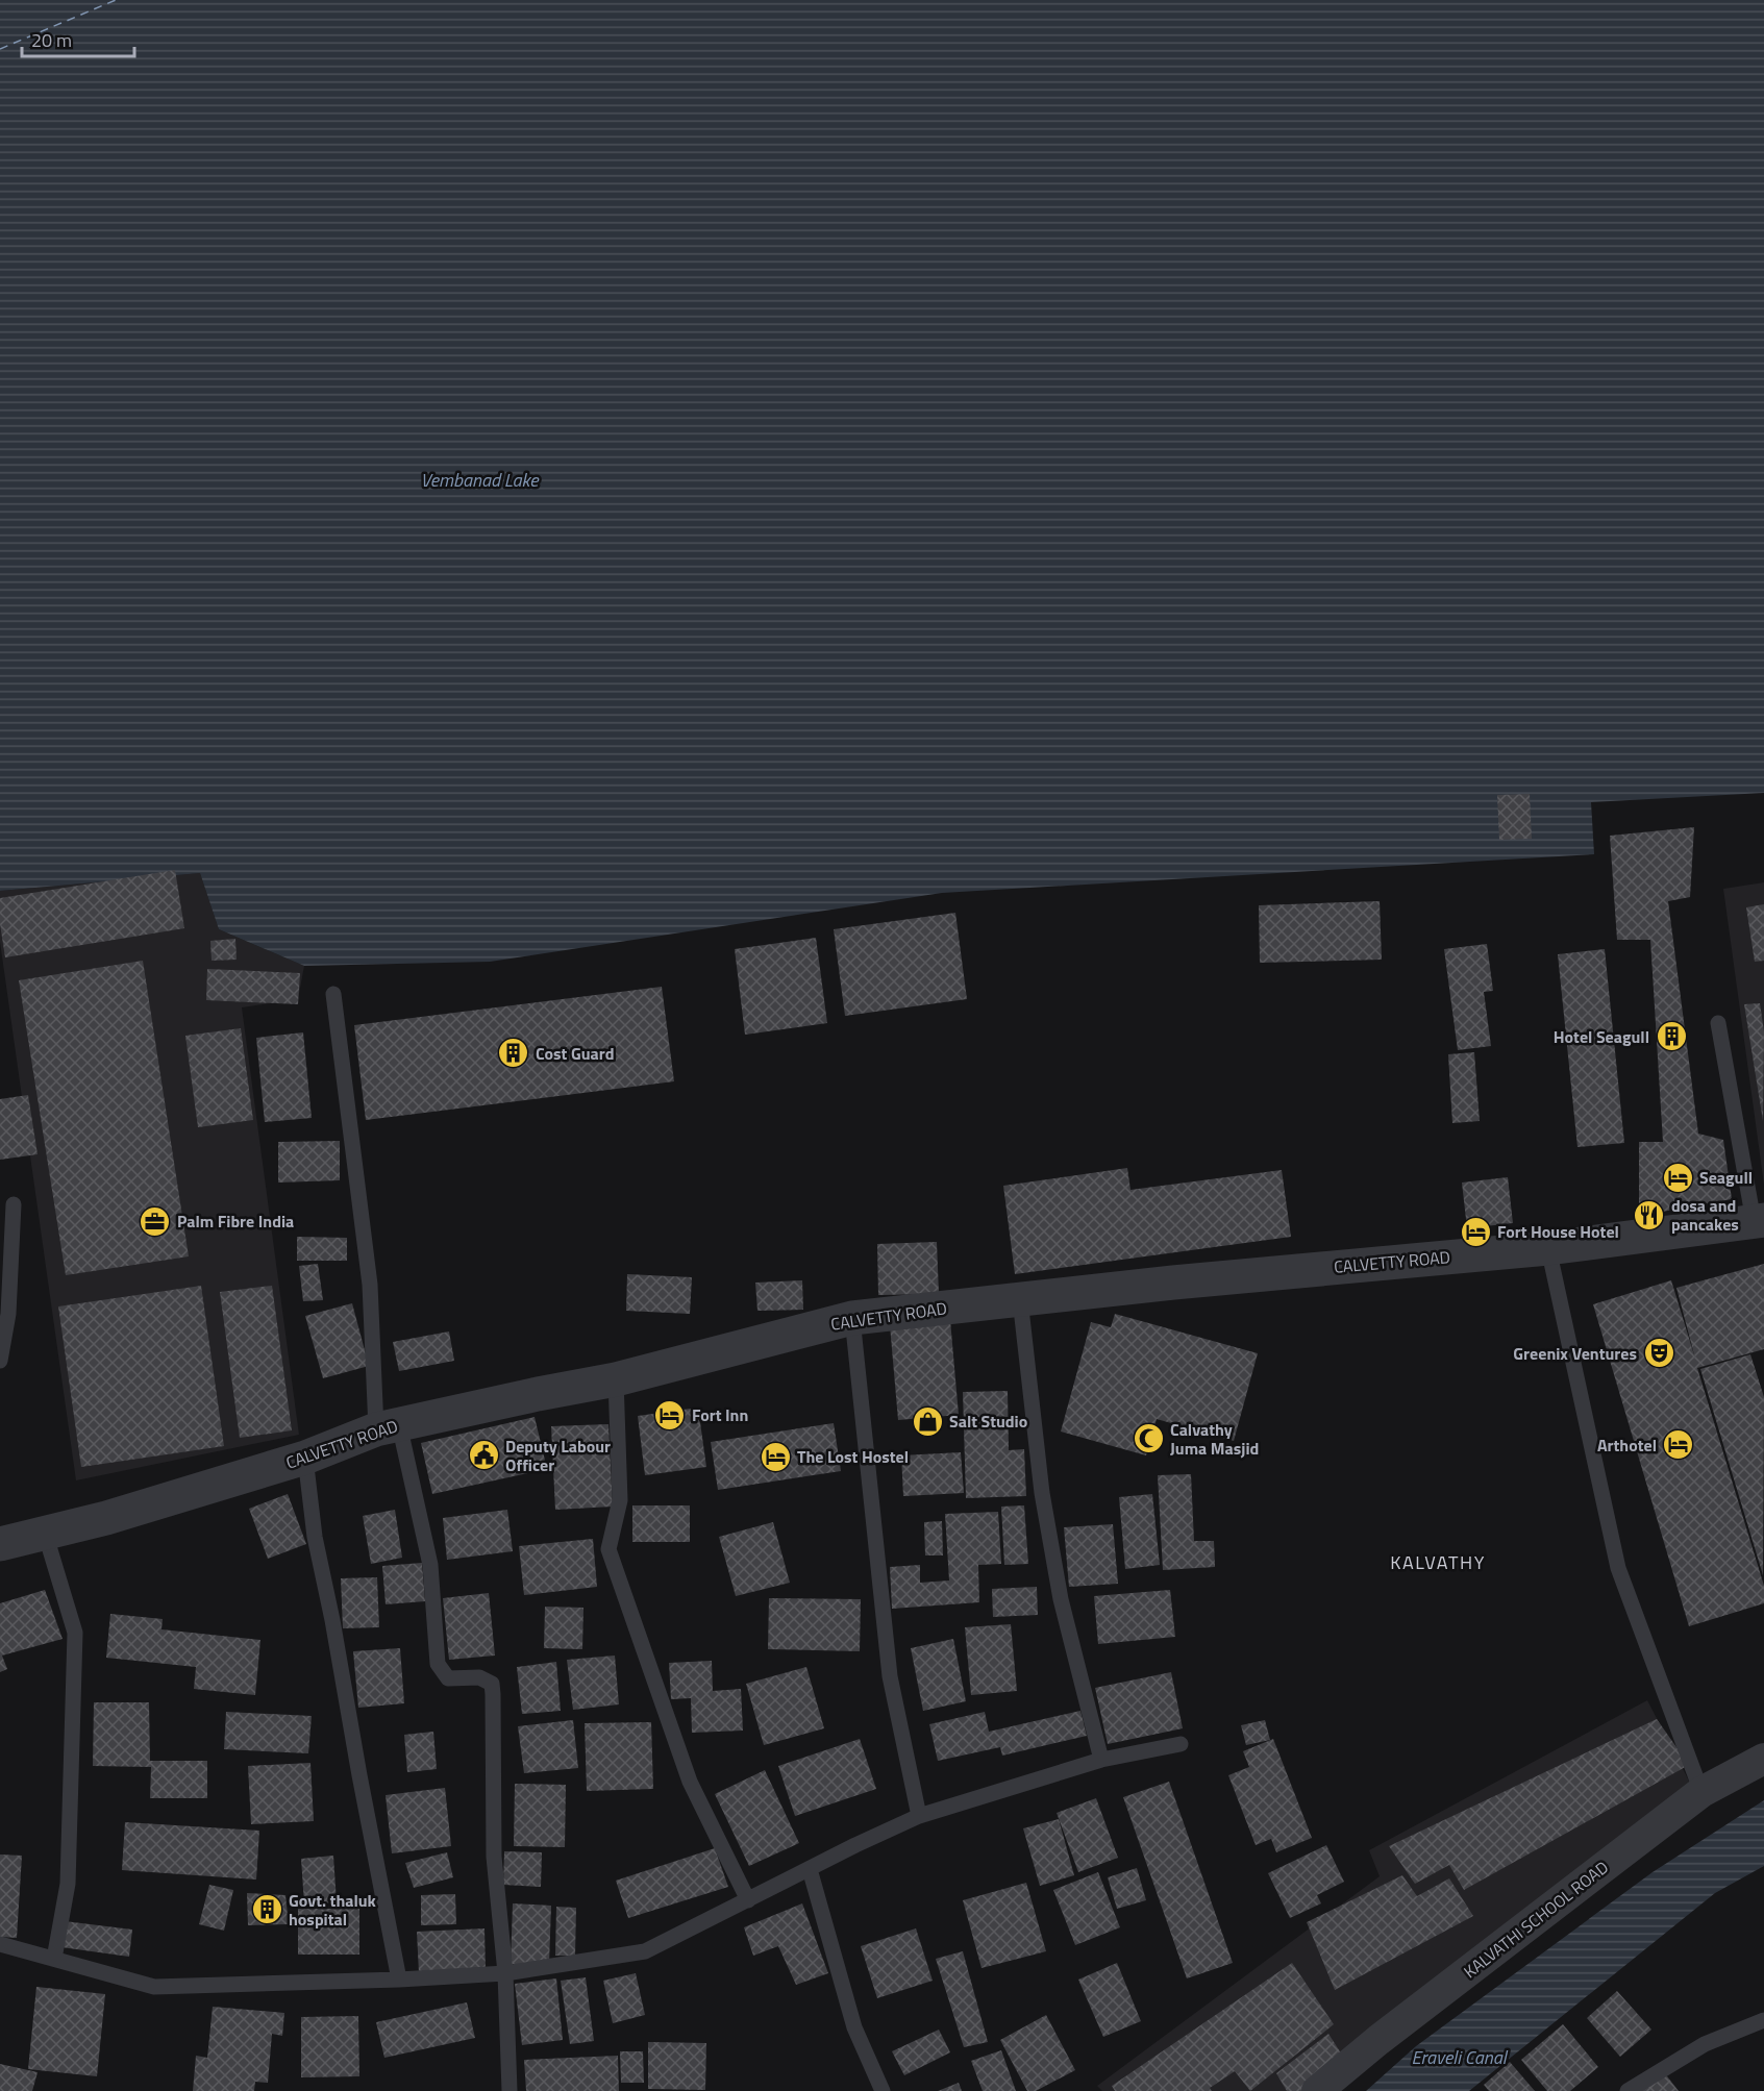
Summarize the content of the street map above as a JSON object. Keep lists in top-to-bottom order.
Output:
{
  "streets": {
    "street": ["CALVETTY ROAD", "KALVATHI SCHOOL ROAD"]
  },
  "districts": ["KALVATHY"],
  "water": ["Vembanad Lake", "Eraveli Canal"],
  "places": {
    "building": ["Hotel Seagull", "Cost Guard", "Govt. thaluk hospital"],
    "hotel": [
      "Seagull",
      "Fort House Hotel",
      "Fort Inn",
      "Arthotel",
      "The Lost Hostel"
    ],
    "restaurant": ["dosa and pancakes"],
    "office": ["Palm Fibre India"],
    "theatre": ["Greenix Ventures"],
    "shop": ["Salt Studio"],
    "mosque": ["Calvathy Juma Masjid"],
    "public building": ["Deputy Labour Officer"]
  },
  "scale_bar": "20 m"
}
